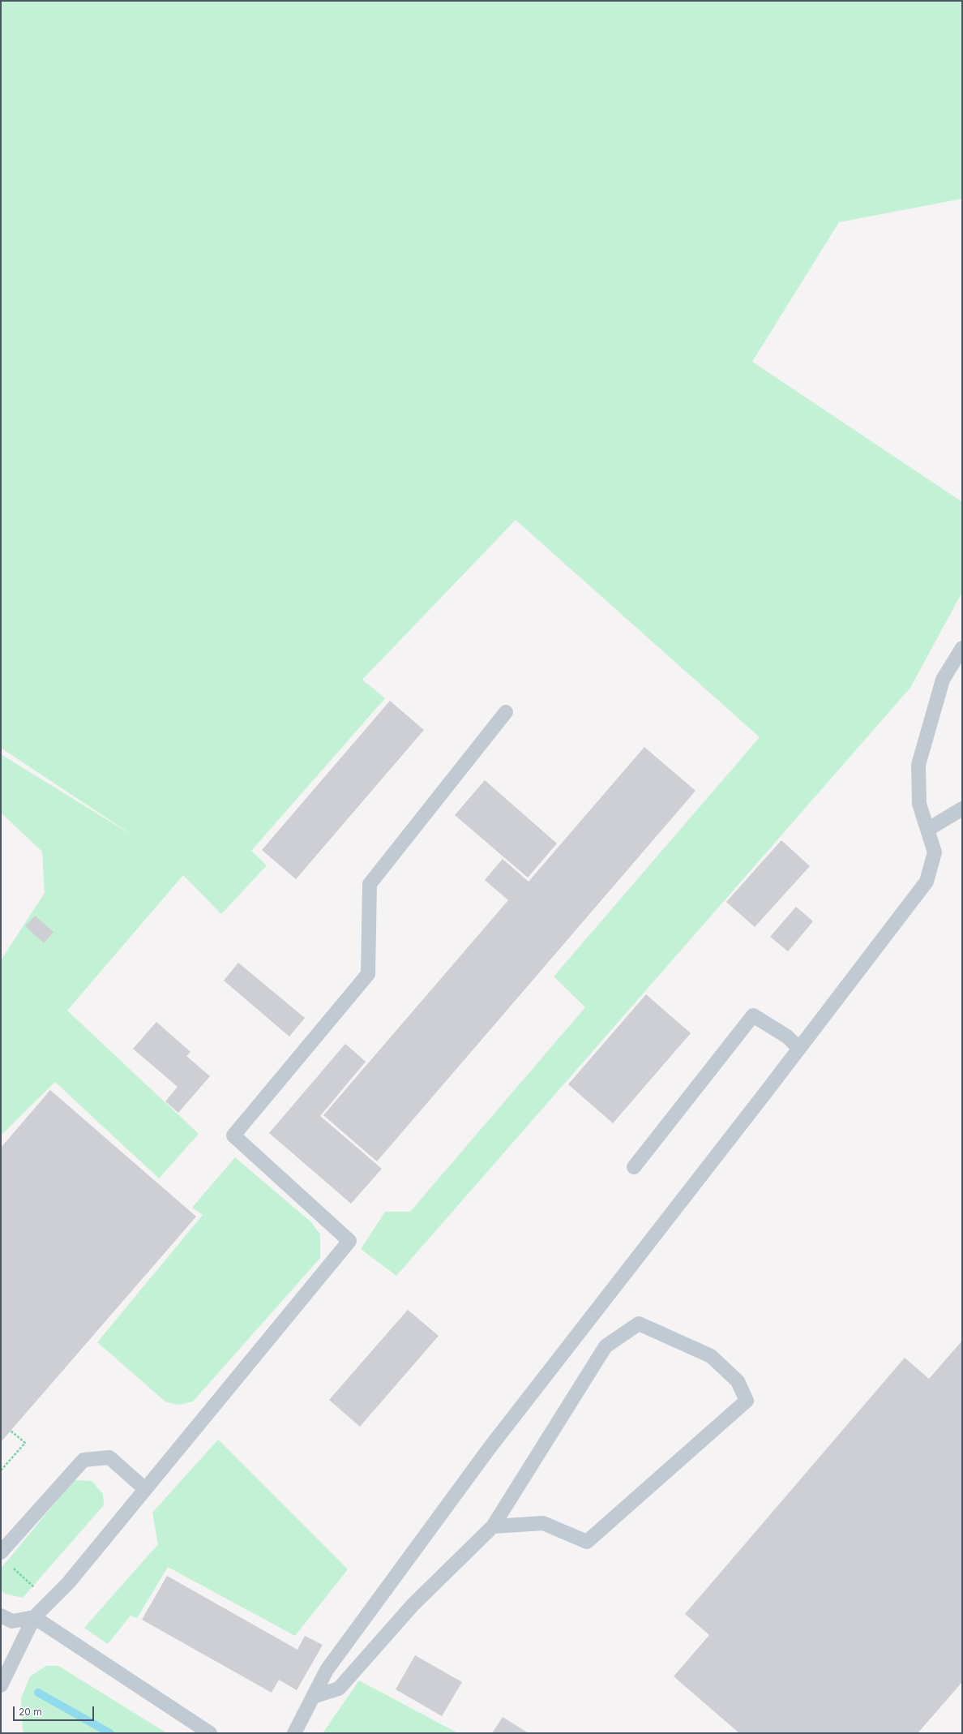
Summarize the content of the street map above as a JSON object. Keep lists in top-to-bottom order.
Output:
{
  "scale_bar": "20 m"
}
